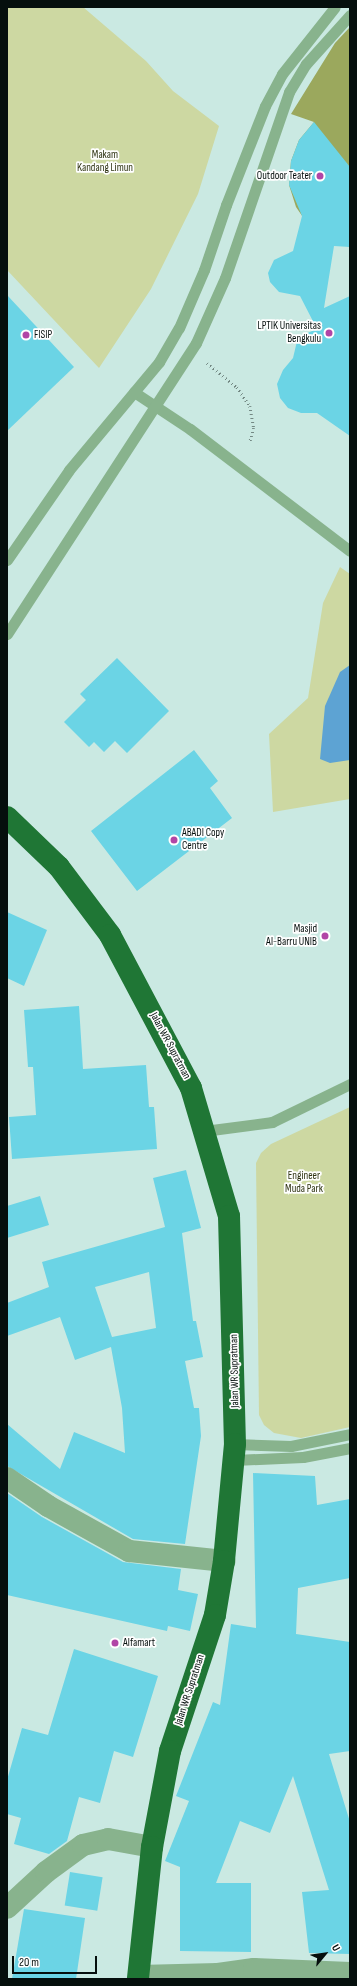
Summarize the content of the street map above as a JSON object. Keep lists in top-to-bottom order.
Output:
{
  "streets": {
    "highway": ["Jalan WR Supratman"]
  },
  "parks": ["Makam Kandang Limun", "Engineer Muda Park"],
  "places": [
    "Outdoor Teater",
    "LPTIK Universitas Bengkulu",
    "FISIP",
    "ABADI Copy Centre",
    "Masjid Al-Barru UNIB",
    "Alfamart"
  ],
  "scale_bar": "20 m",
  "north": "top right"
}
